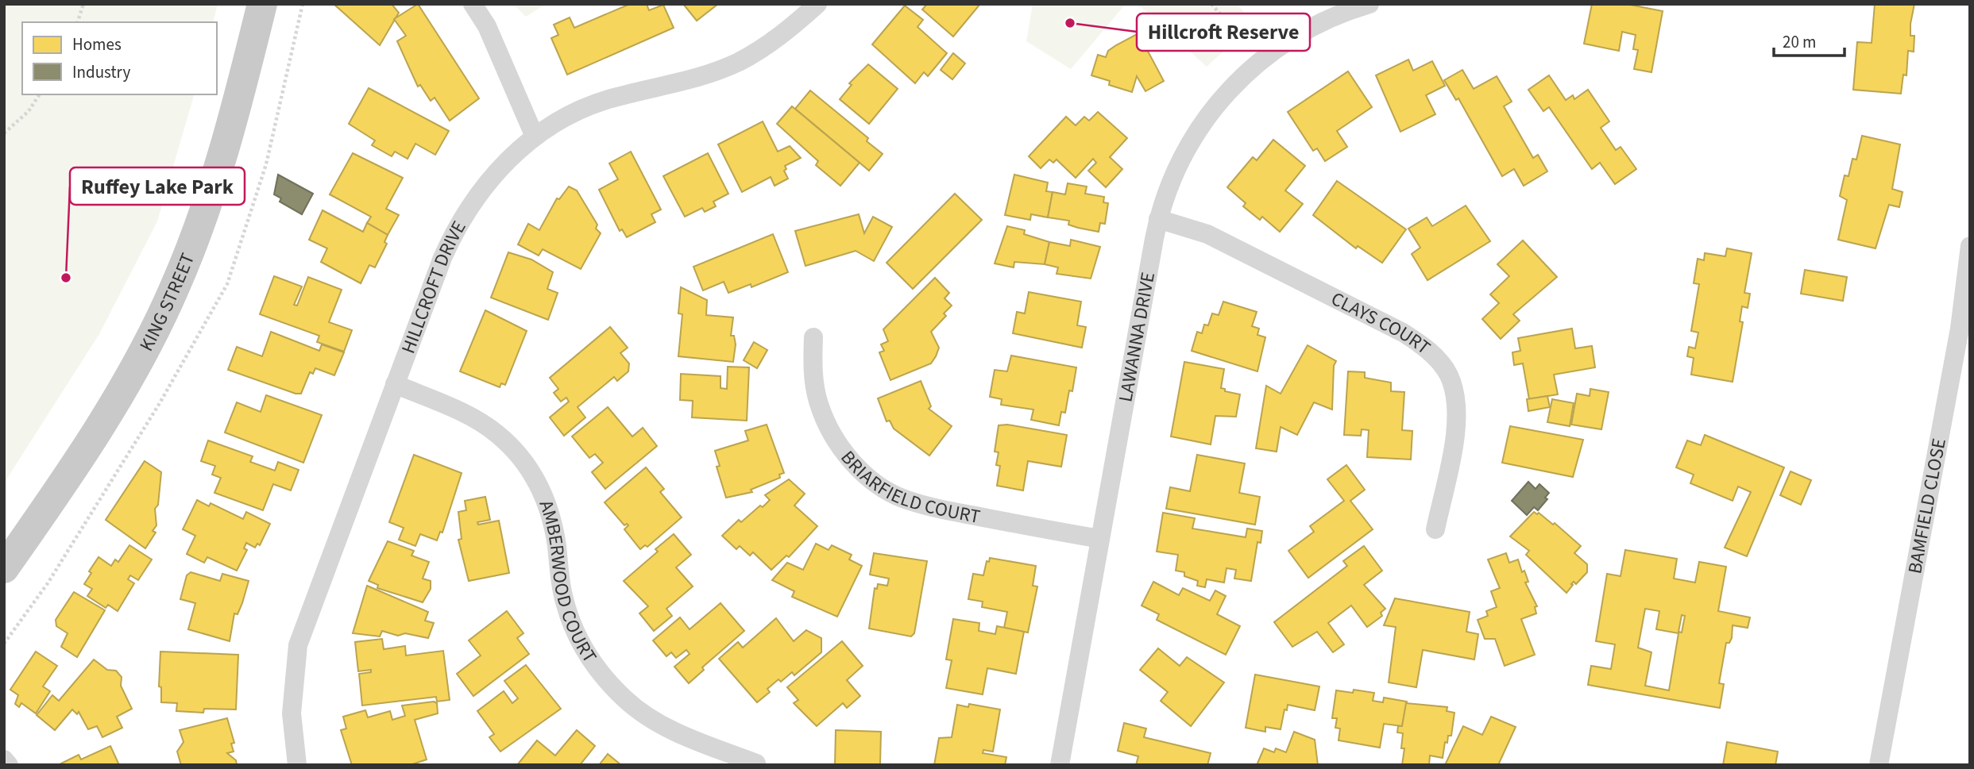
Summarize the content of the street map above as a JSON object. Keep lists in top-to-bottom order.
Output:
{
  "streets": {
    "main road": ["KING STREET"],
    "street": [
      "HILLCROFT DRIVE",
      "CLAYS COURT",
      "LAWANNA DRIVE",
      "BRIARFIELD COURT",
      "BAMFIELD CLOSE",
      "AMBERWOOD COURT"
    ]
  },
  "crossings": [
    ["HILLCROFT DRIVE", "AMBERWOOD COURT"],
    ["CLAYS COURT", "LAWANNA DRIVE"],
    ["LAWANNA DRIVE", "BRIARFIELD COURT"]
  ],
  "places": ["Hillcroft Reserve", "Ruffey Lake Park"],
  "legend": ["Homes", "Industry"],
  "scale_bar": "20 m"
}
